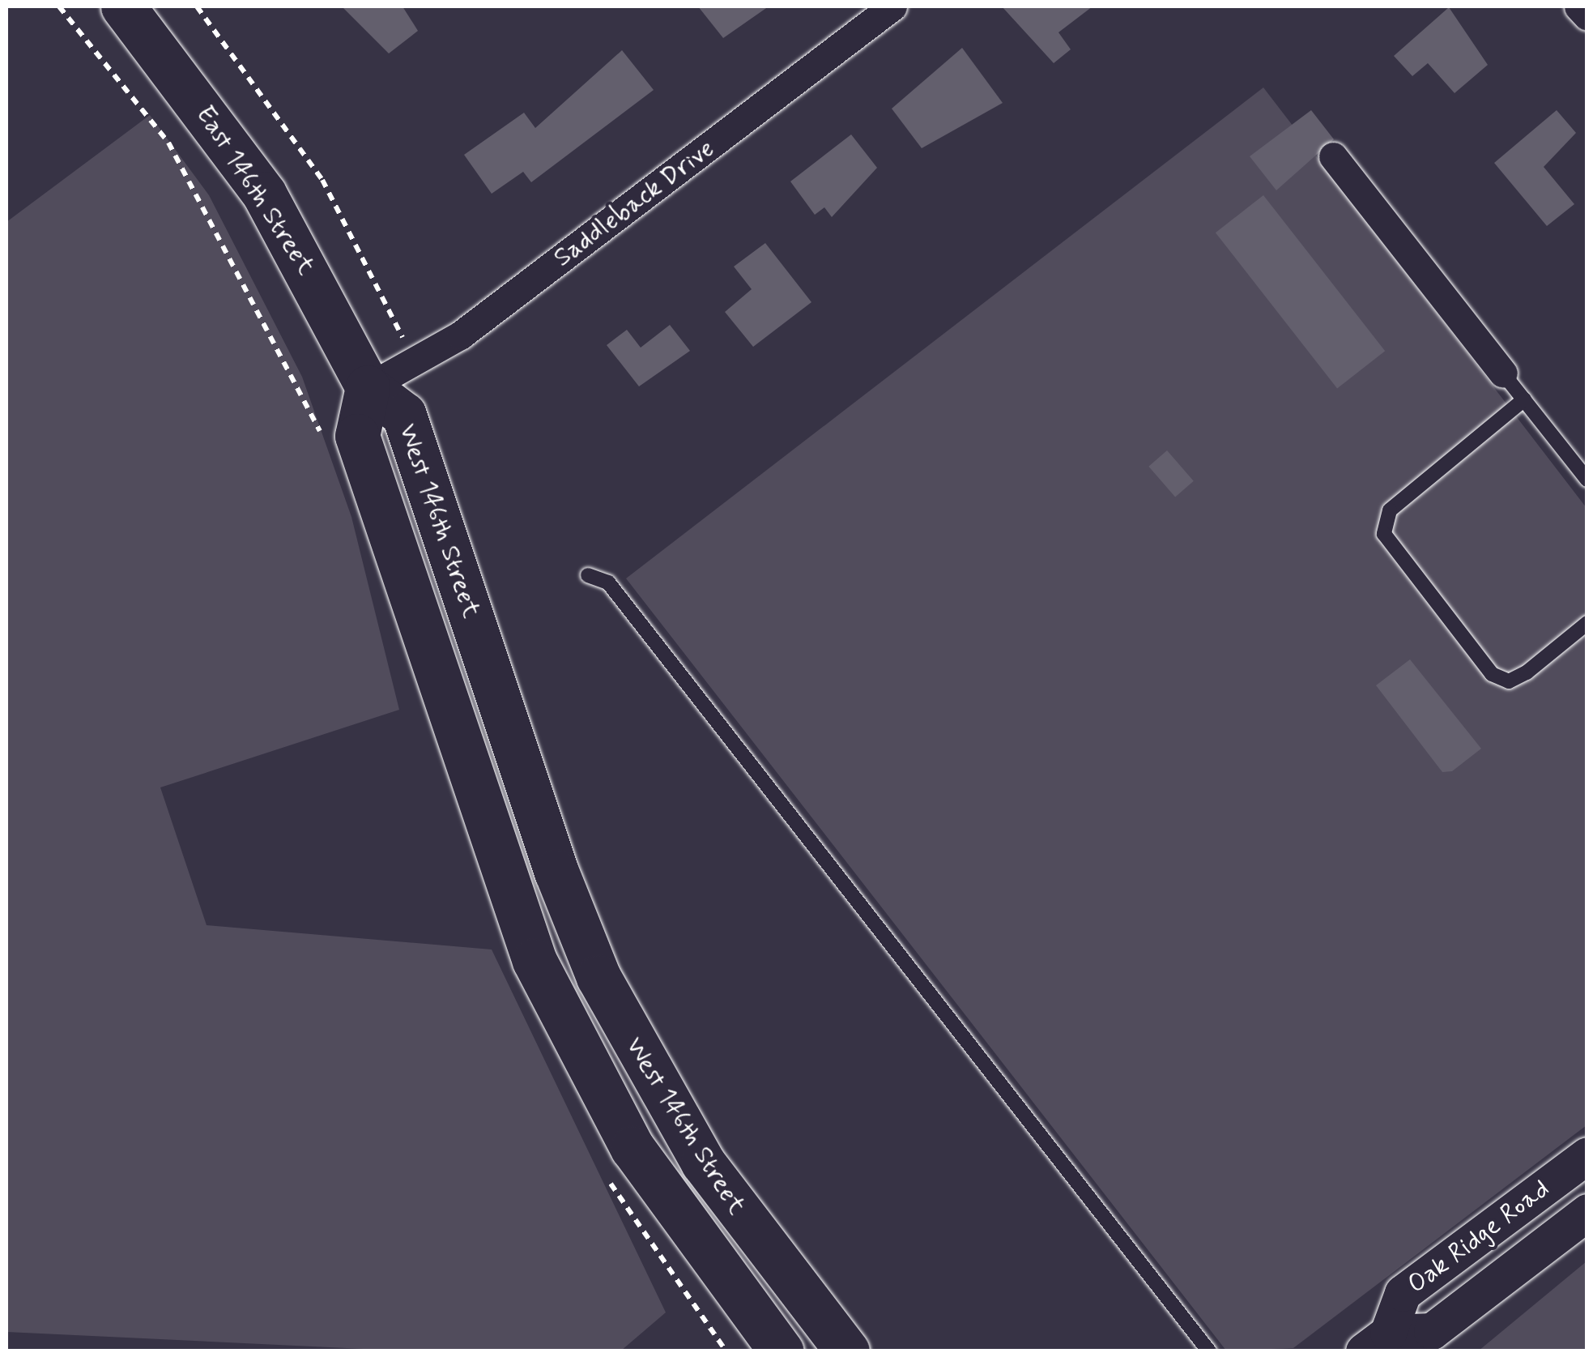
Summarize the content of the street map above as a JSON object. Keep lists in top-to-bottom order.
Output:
{
  "streets": {
    "main road": ["East 146th Street", "West 146th Street"],
    "street": ["Saddleback Drive", "Oak Ridge Road"]
  },
  "crossings": [
    ["East 146th Street", "Saddleback Drive"],
    ["East 146th Street", "West 146th Street"],
    ["Saddleback Drive", "West 146th Street"]
  ]
}
